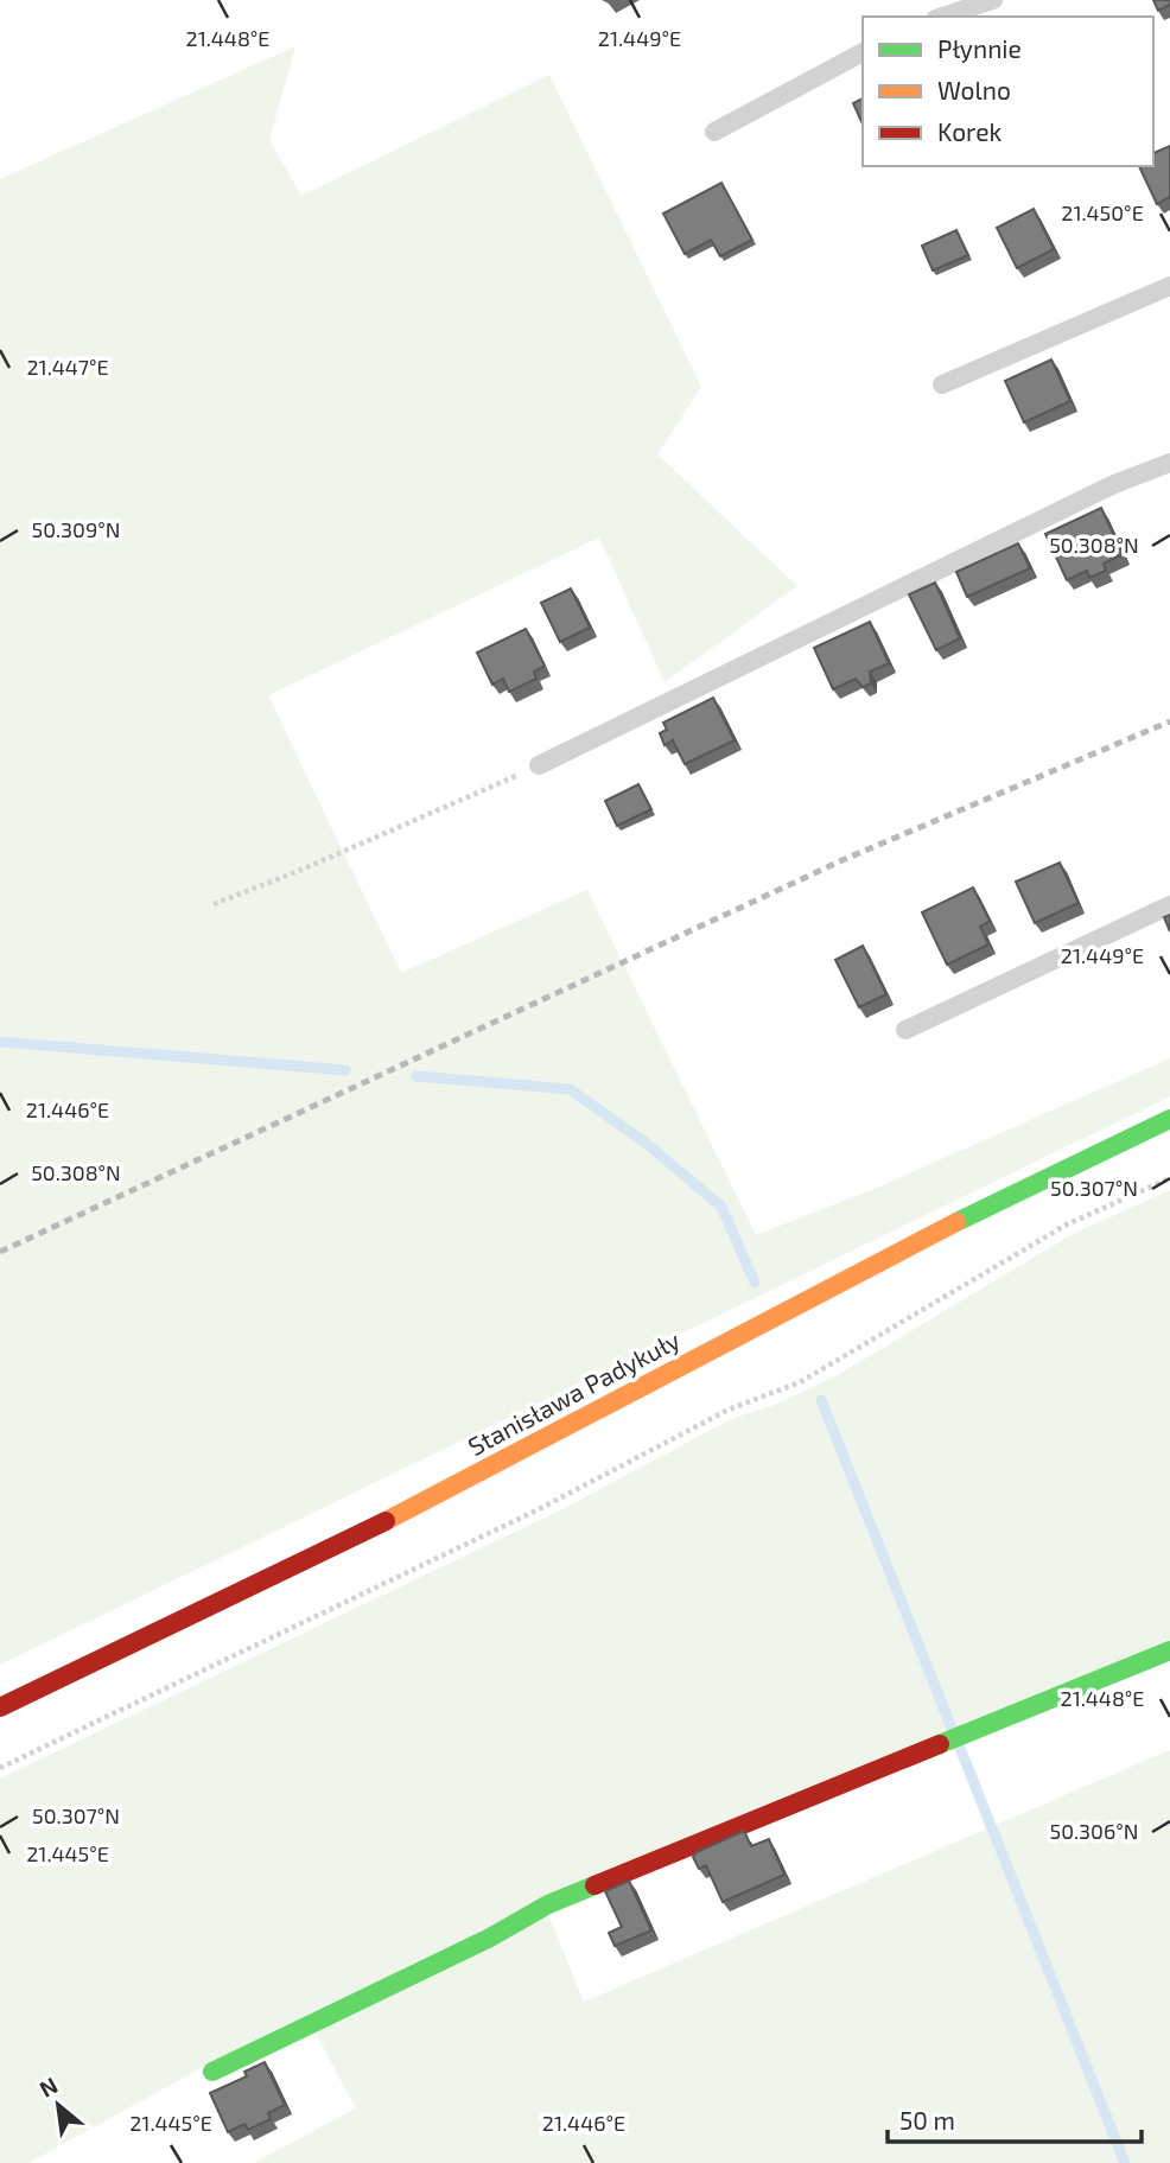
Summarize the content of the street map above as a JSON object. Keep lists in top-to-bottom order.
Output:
{
  "streets": {
    "street": ["Stanisława Padykuły"]
  },
  "legend": ["Płynnie", "Wolno", "Korek"],
  "scale_bar": "50 m",
  "north": "top left",
  "coordinates": [
    "21.448°E",
    "21.449°E",
    "21.450°E",
    "21.447°E",
    "50.309°N",
    "50.308°N",
    "21.446°E",
    "50.307°N",
    "50.306°N",
    "21.445°E"
  ]
}
